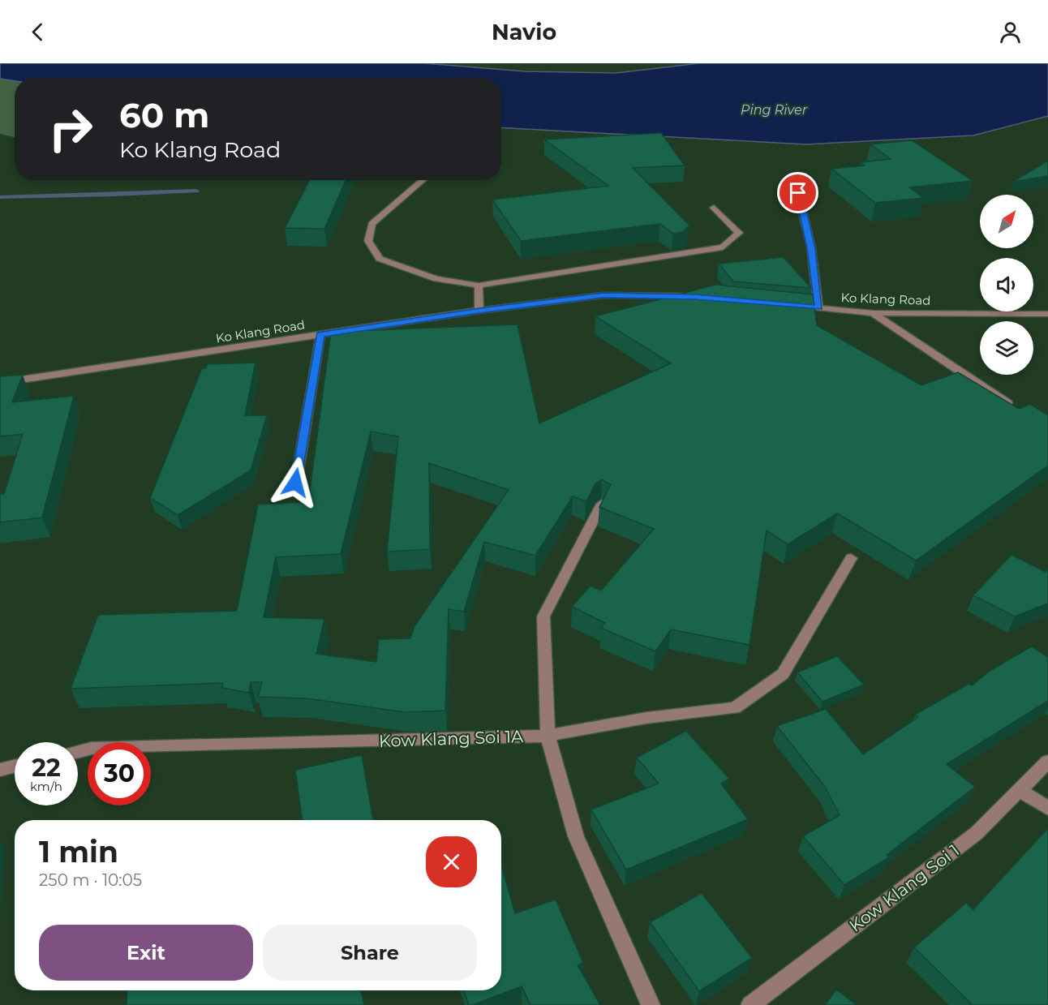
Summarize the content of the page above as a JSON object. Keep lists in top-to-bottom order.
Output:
{
  "streets": {
    "street": ["Ko Klang Road", "Kow Klang Soi 1A", "Kow Klang Soi 1"]
  },
  "water": ["Ping River"],
  "north": "top right",
  "page": {
    "header": "Navio",
    "turn": ["60 m", "Ko Klang Road"],
    "speed": "22 km/h",
    "limit": "30",
    "heading": ["1 min", "250 m · 10:05"],
    "buttons": ["Exit", "Share"]
  }
}
